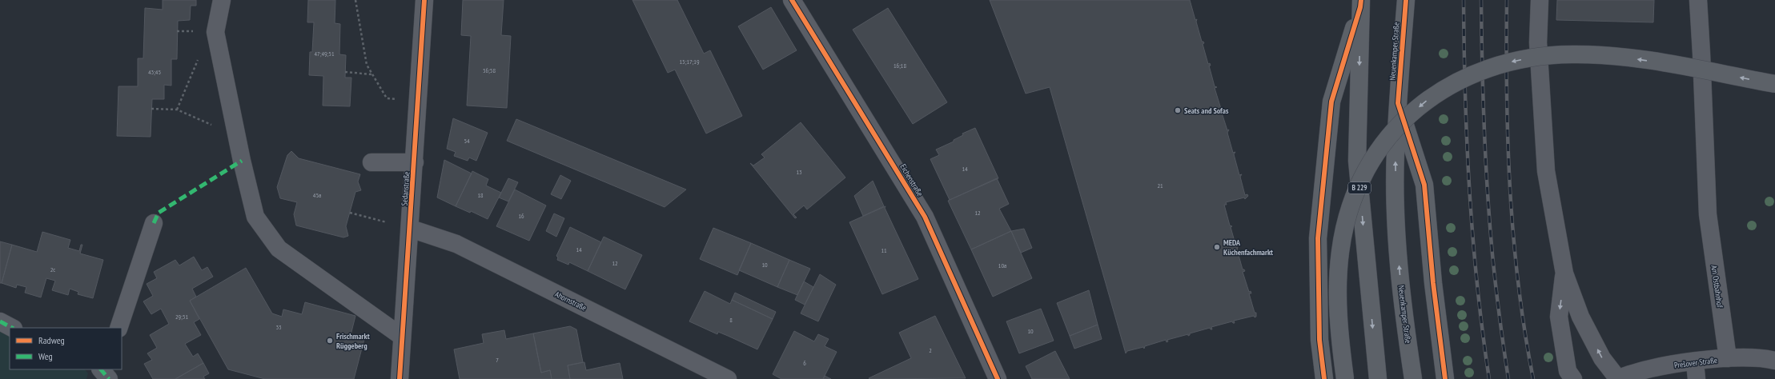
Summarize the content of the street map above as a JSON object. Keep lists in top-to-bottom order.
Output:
{
  "streets": {
    "main road": ["Neuenkamper Straße", "B 229"],
    "street": [
      "Eichenstraße",
      "Sedanstraße",
      "Am Ostbahnhof",
      "Ahornstraße",
      "Prešover Straße"
    ]
  },
  "crossings": [
    ["Sedanstraße", "Ahornstraße"],
    ["Am Ostbahnhof", "Prešover Straße"]
  ],
  "places": ["Seats and Sofas", "MEDA Küchenfachmarkt", "Frischmarkt Rüggeberg"],
  "house_numbers": [
    "47;49;51",
    "15;17;19",
    "16;18",
    "56;58",
    "43;45",
    "54",
    "14",
    "13",
    "21",
    "45a",
    "18",
    "12",
    "16",
    "14",
    "11",
    "12",
    "10",
    "10a",
    "2c",
    "29;31",
    "8",
    "33",
    "10",
    "2",
    "7",
    "6"
  ],
  "legend": ["Radweg", "Weg"]
}
